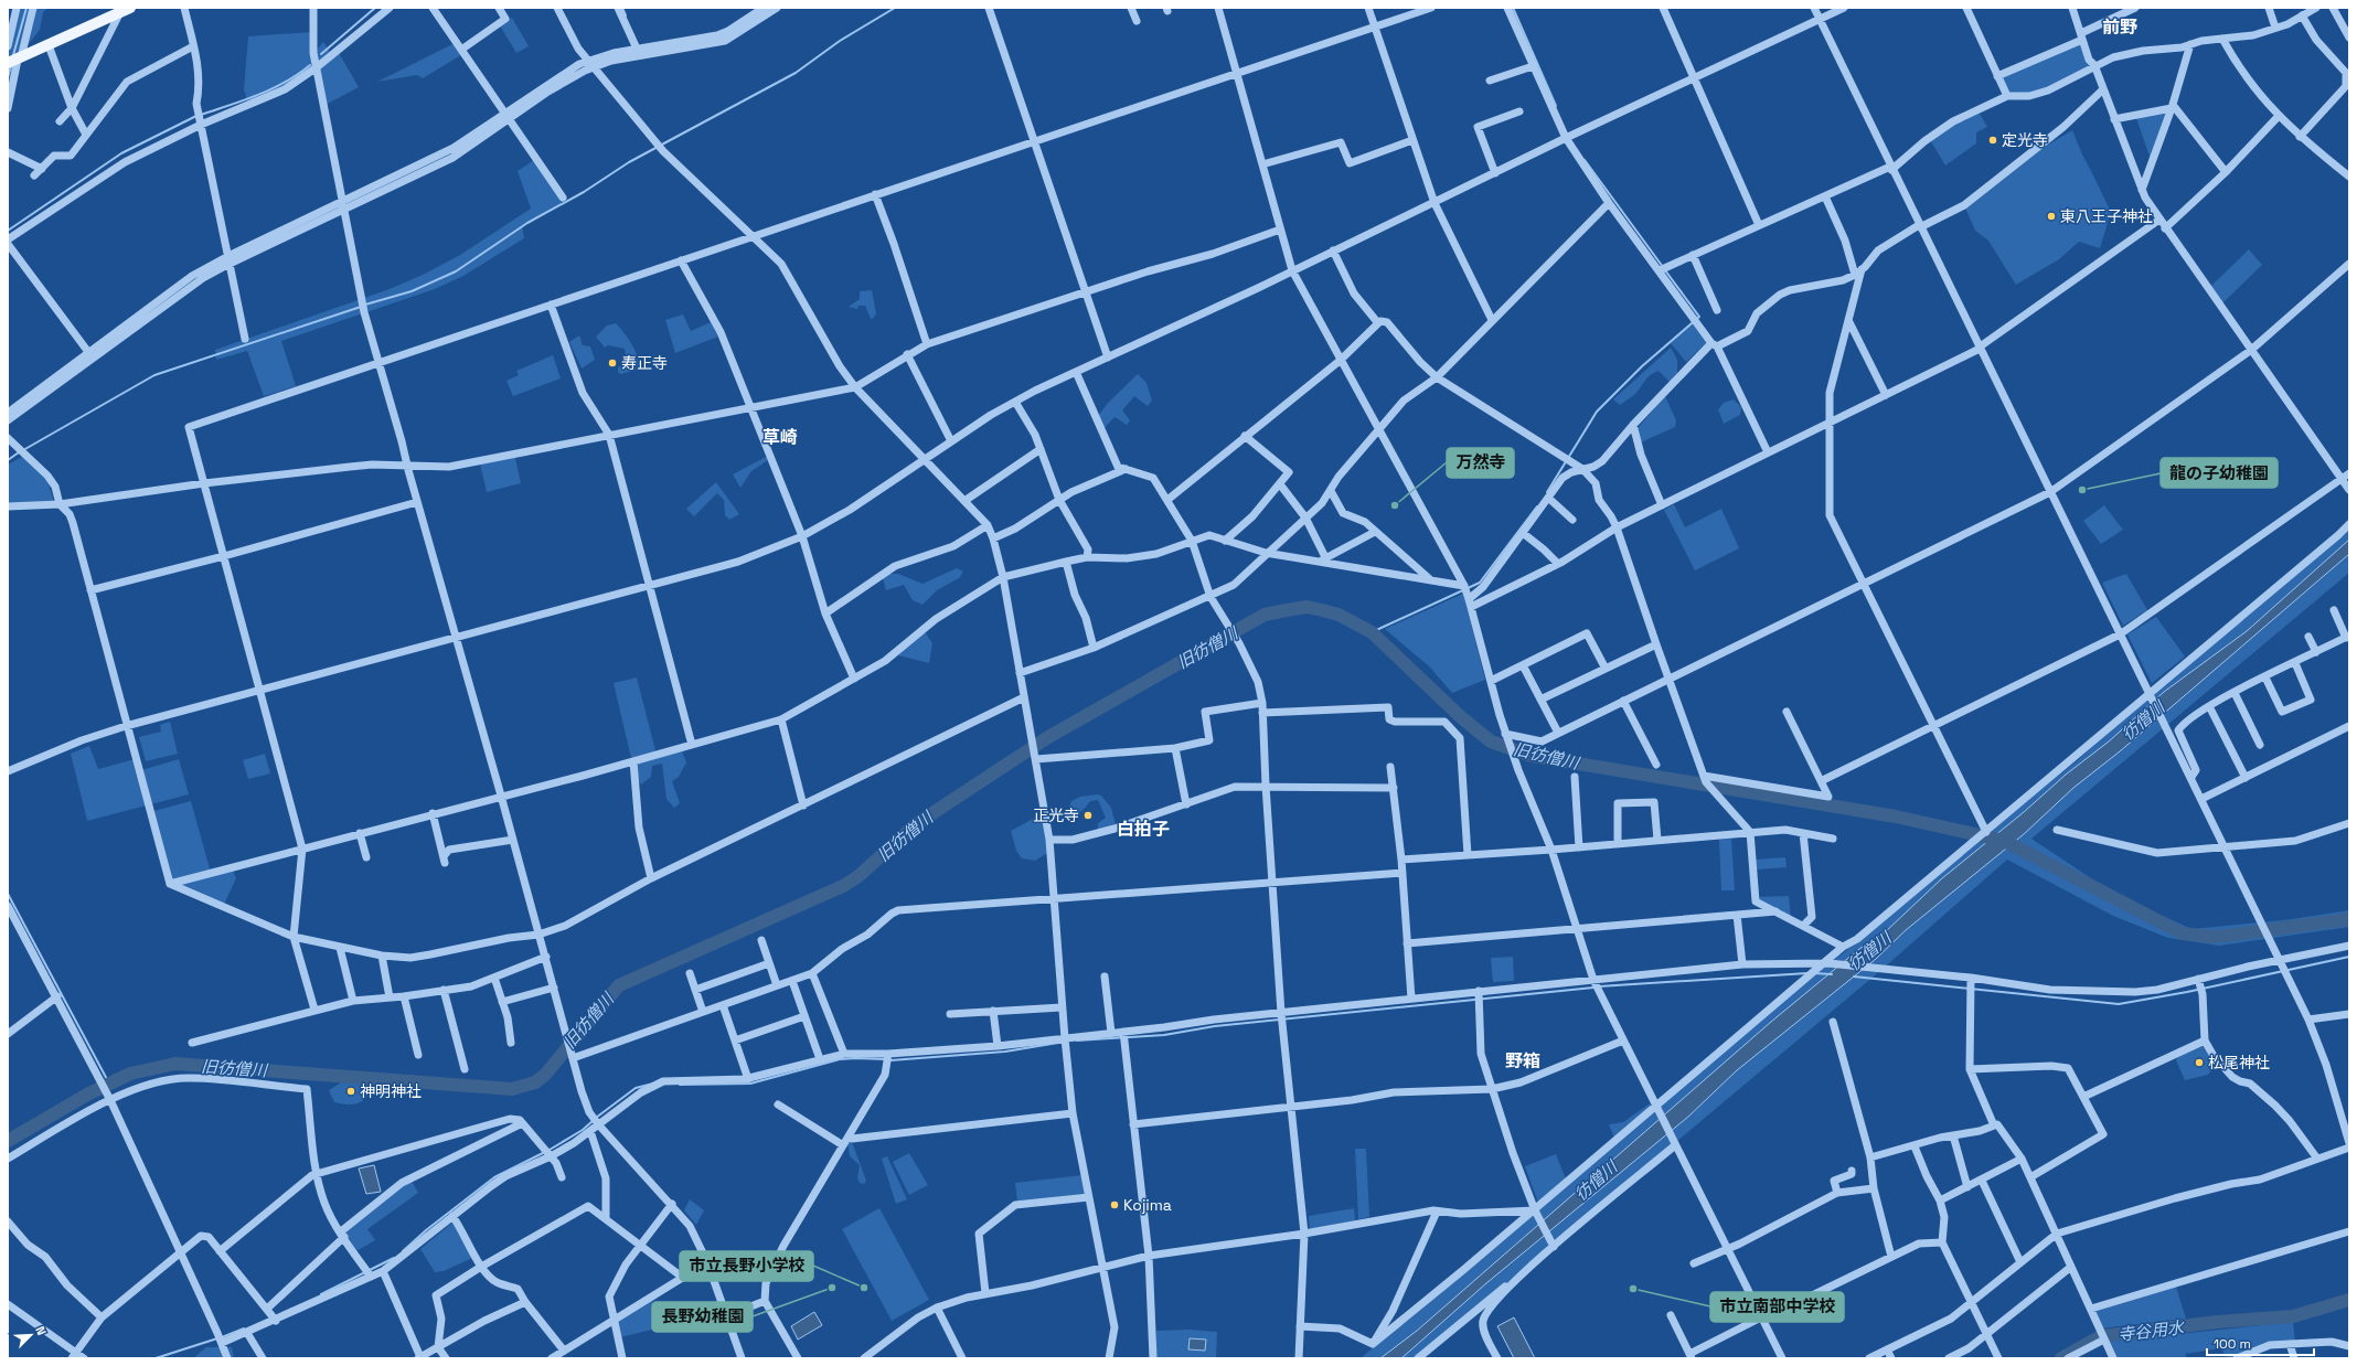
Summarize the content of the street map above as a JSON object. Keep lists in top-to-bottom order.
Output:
{
  "districts": [
    "前野",
    "草崎",
    "白拍子",
    "野箱"
  ],
  "water": ["旧彷僧川", "彷僧川", "寺谷用水"],
  "places": [
    "定光寺",
    "東八王子神社",
    "寿正寺",
    "龍の子幼稚園",
    "万然寺",
    "正光寺",
    "松尾神社",
    "神明神社",
    "Kojima",
    "長野幼稚園",
    "市立長野小学校",
    "市立南部中学校"
  ],
  "scale_bar": "100 m",
  "north": "top right"
}
